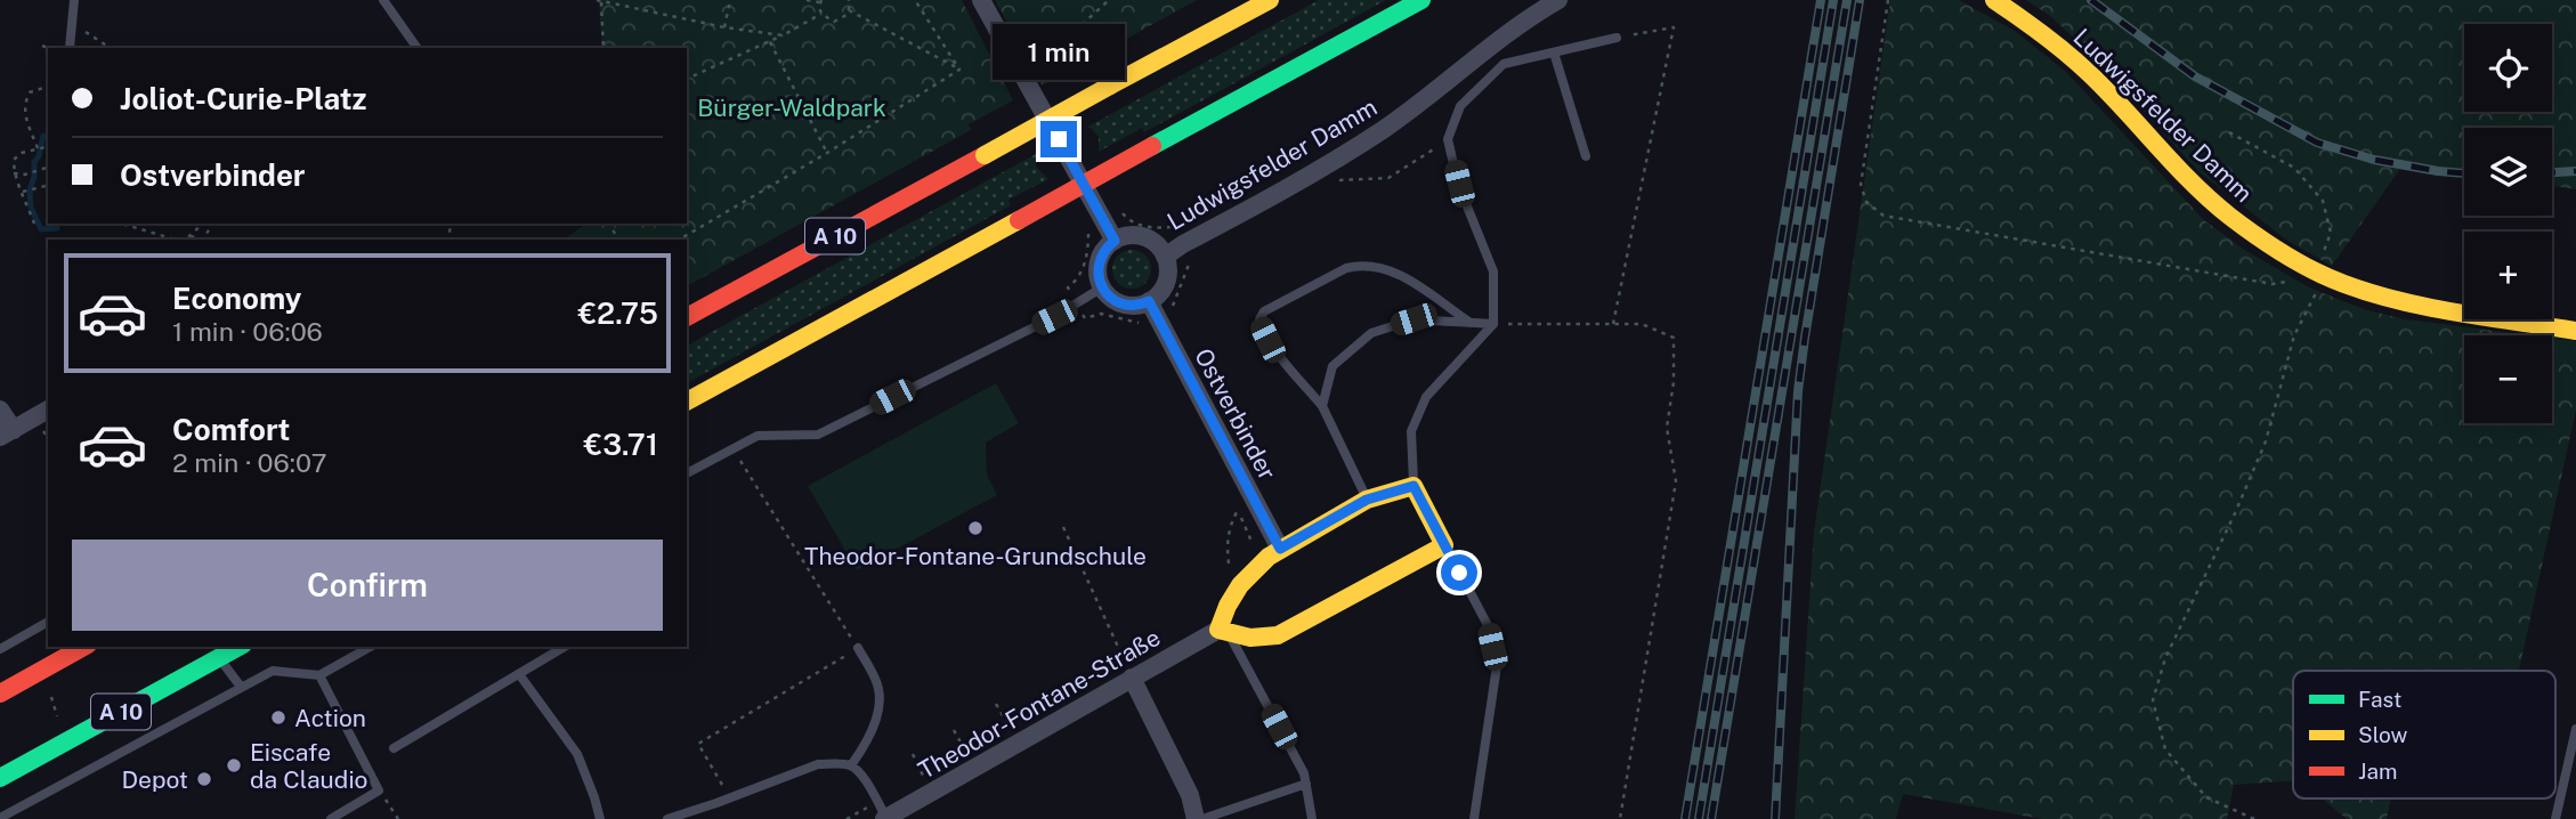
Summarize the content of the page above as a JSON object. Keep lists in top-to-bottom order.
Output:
{
  "streets": {
    "main road": ["Ludwigsfelder Damm", "A 10"],
    "street": ["Ostverbinder", "Theodor-Fontane-Straße"]
  },
  "crossings": [
    ["Ludwigsfelder Damm", "Ostverbinder"]
  ],
  "parks": ["Bürger-Waldpark"],
  "places": [
    "Theodor-Fontane-Grundschule",
    "Action",
    "Eiscafe da Claudio",
    "Depot"
  ],
  "legend": ["Fast", "Slow", "Jam"],
  "page": {
    "map_buttons": ["+", "−"],
    "bubble": "1 min",
    "banner": ["Joliot-Curie-Platz", "Ostverbinder"],
    "list": [
      {
        "name": "Economy",
        "note": "1 min · 06:06",
        "value": "€2.75"
      },
      {
        "name": "Comfort",
        "note": "2 min · 06:07",
        "value": "€3.71"
      }
    ],
    "buttons": "Confirm"
  }
}
